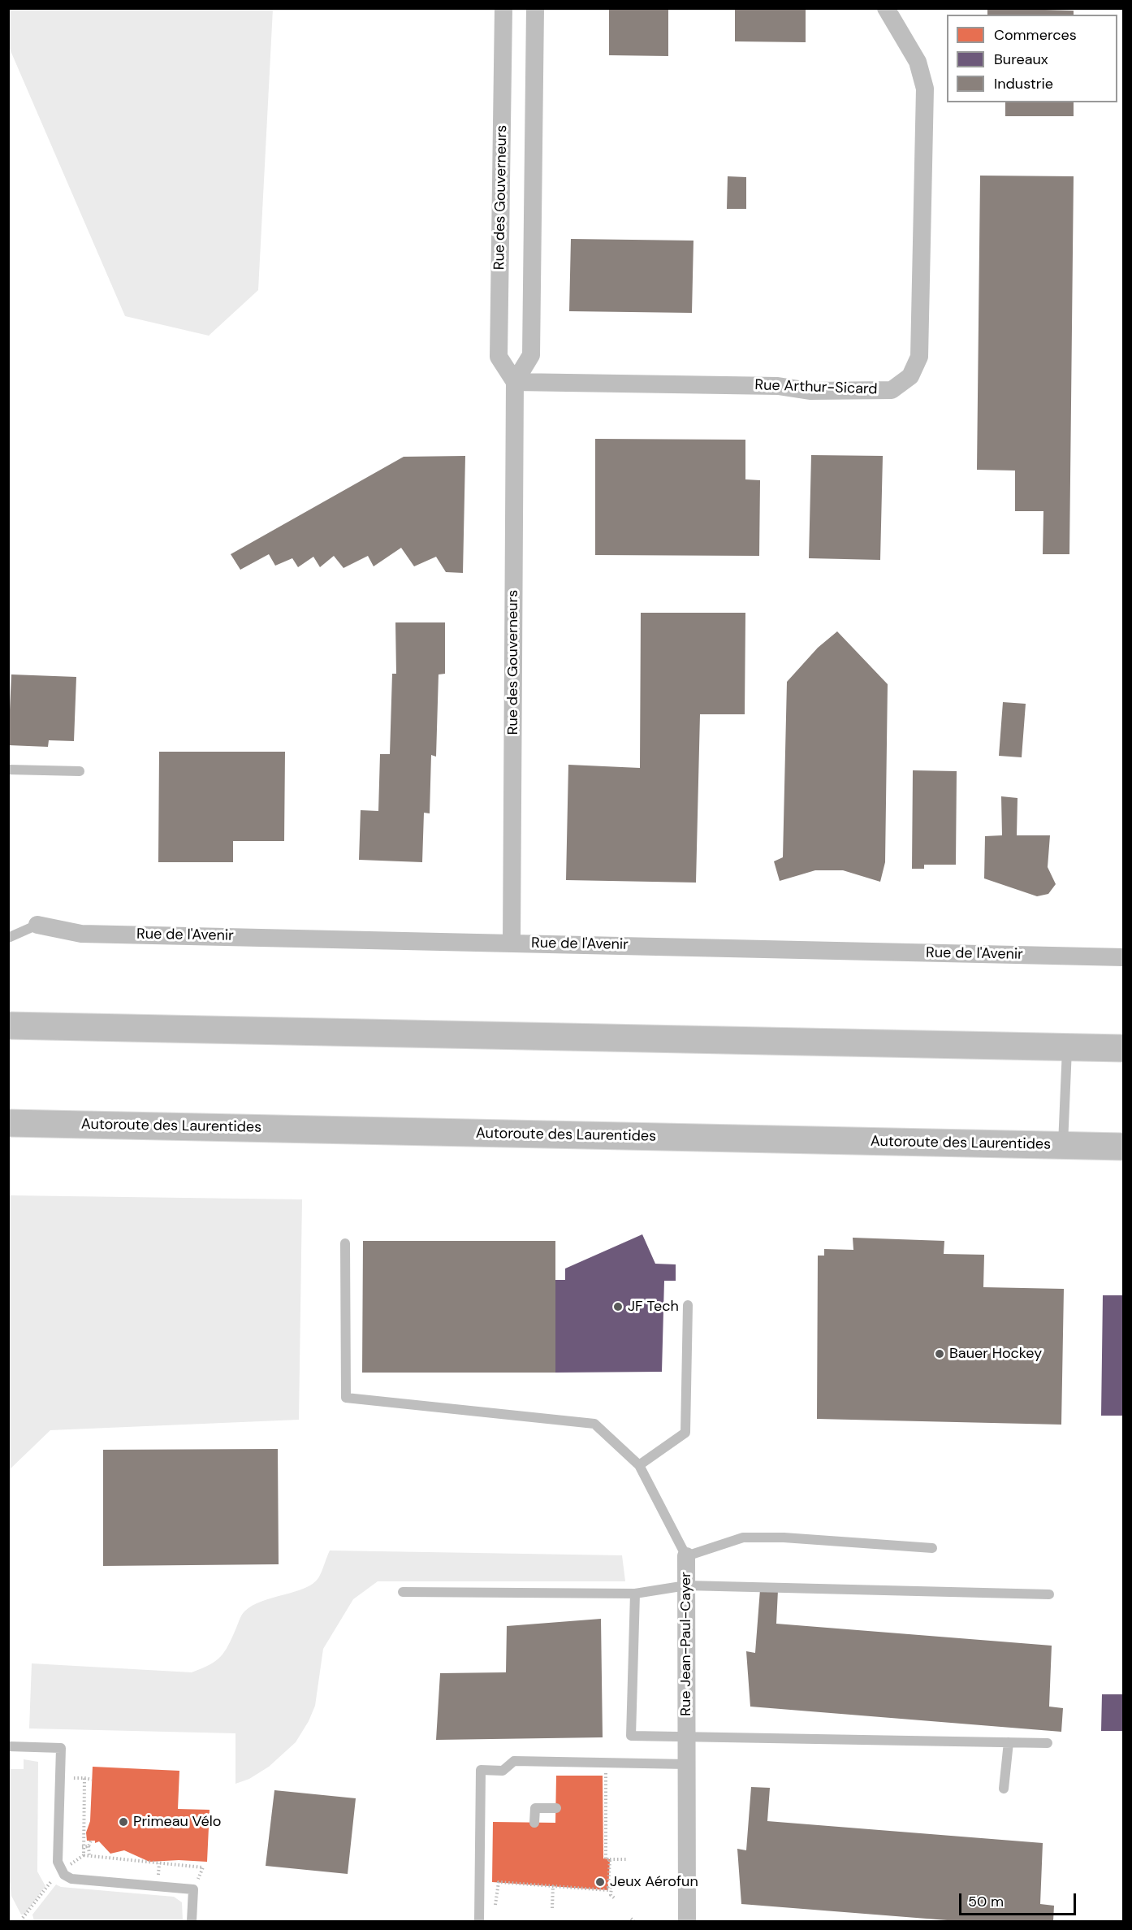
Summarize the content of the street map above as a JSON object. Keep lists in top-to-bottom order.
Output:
{
  "streets": {
    "highway": ["Autoroute des Laurentides"],
    "street": [
      "Rue des Gouverneurs",
      "Rue Arthur-Sicard",
      "Rue de l'Avenir",
      "Rue Jean-Paul-Cayer"
    ]
  },
  "crossings": [
    ["Rue des Gouverneurs", "Rue Arthur-Sicard"],
    ["Rue des Gouverneurs", "Rue de l'Avenir"]
  ],
  "places": [
    "JF Tech",
    "Bauer Hockey",
    "Primeau Vélo",
    "Jeux Aérofun"
  ],
  "legend": ["Commerces", "Bureaux", "Industrie"],
  "scale_bar": "50 m"
}
